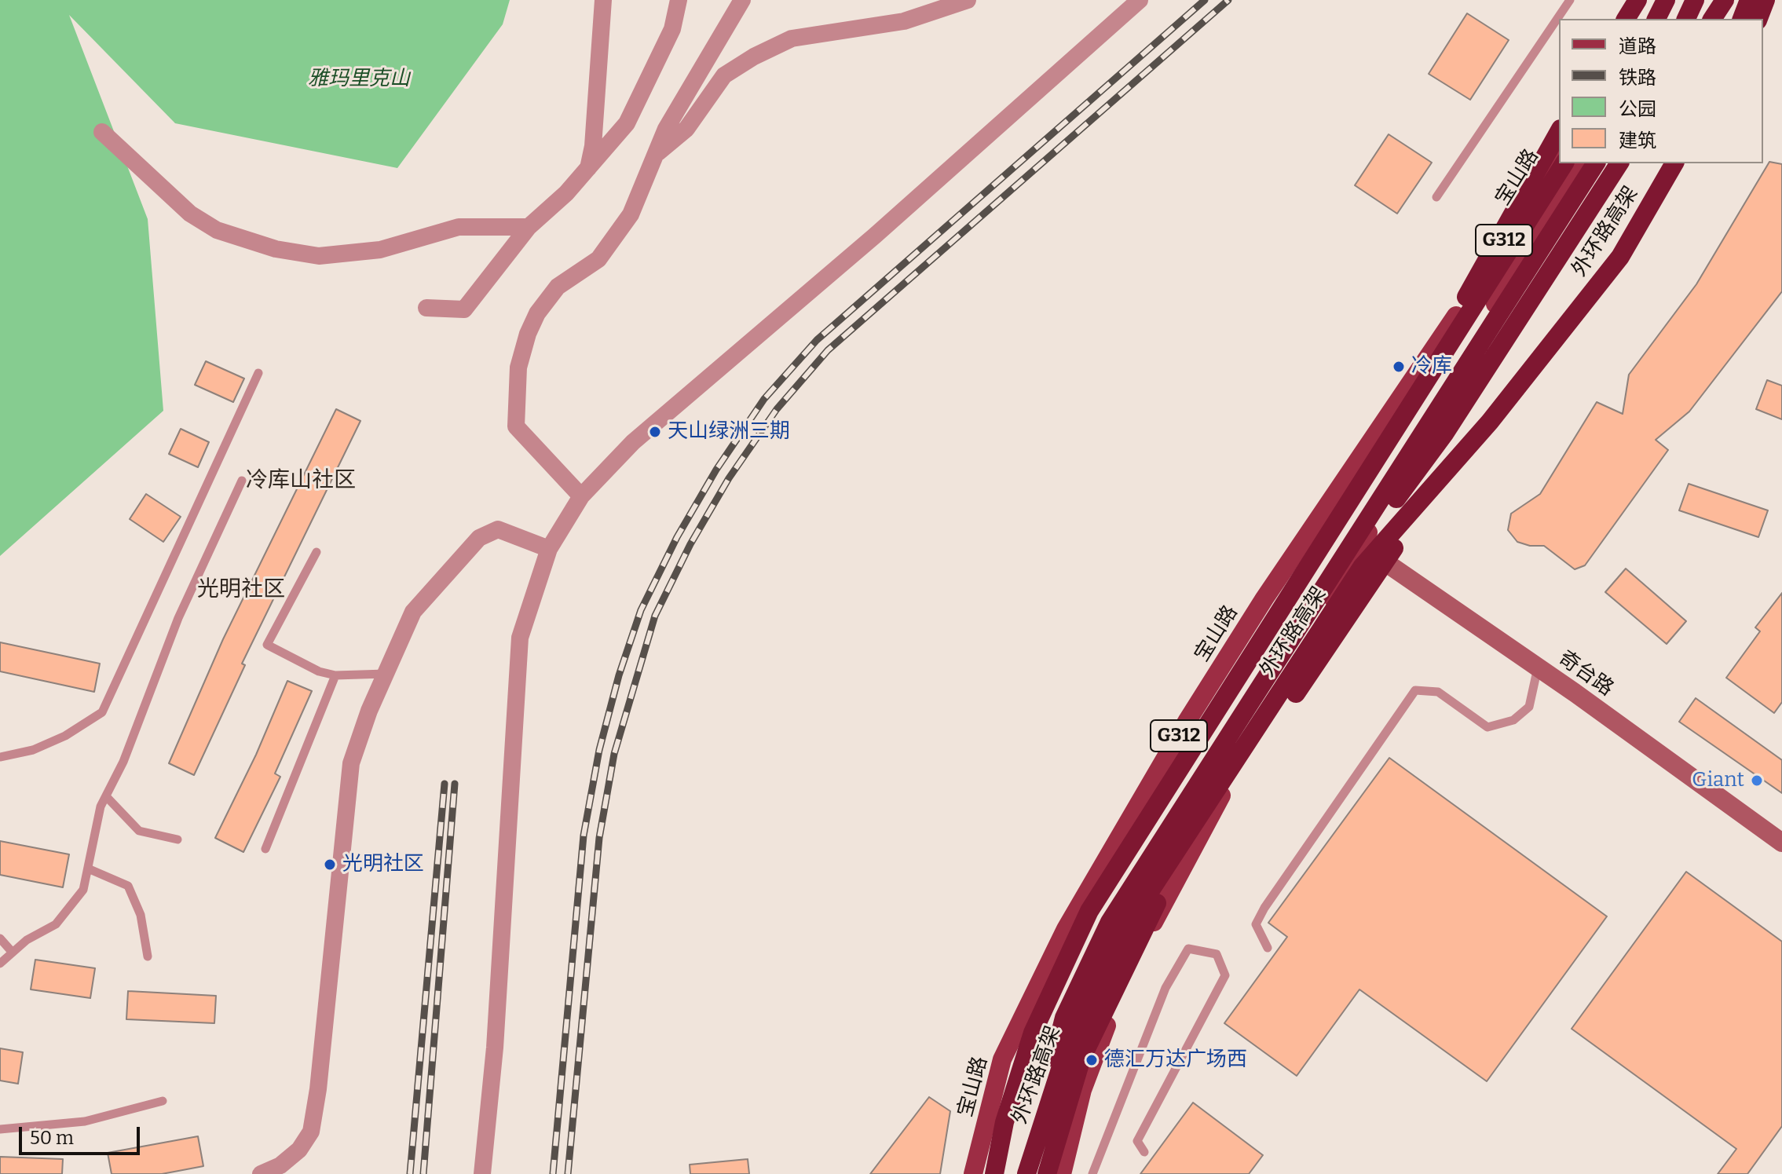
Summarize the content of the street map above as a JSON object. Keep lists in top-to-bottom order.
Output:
{
  "streets": {
    "highway": ["外环路高架"],
    "main road": ["宝山路", "G312"],
    "street": ["奇台路"]
  },
  "crossings": [
    ["G312", "奇台路"]
  ],
  "districts": ["冷库山社区", "光明社区"],
  "parks": ["雅玛里克山"],
  "places": [
    "冷库",
    "天山绿洲三期",
    "Giant",
    "光明社区",
    "德汇万达广场西"
  ],
  "legend": [
    "道路",
    "铁路",
    "公园",
    "建筑"
  ],
  "scale_bar": "50 m"
}
